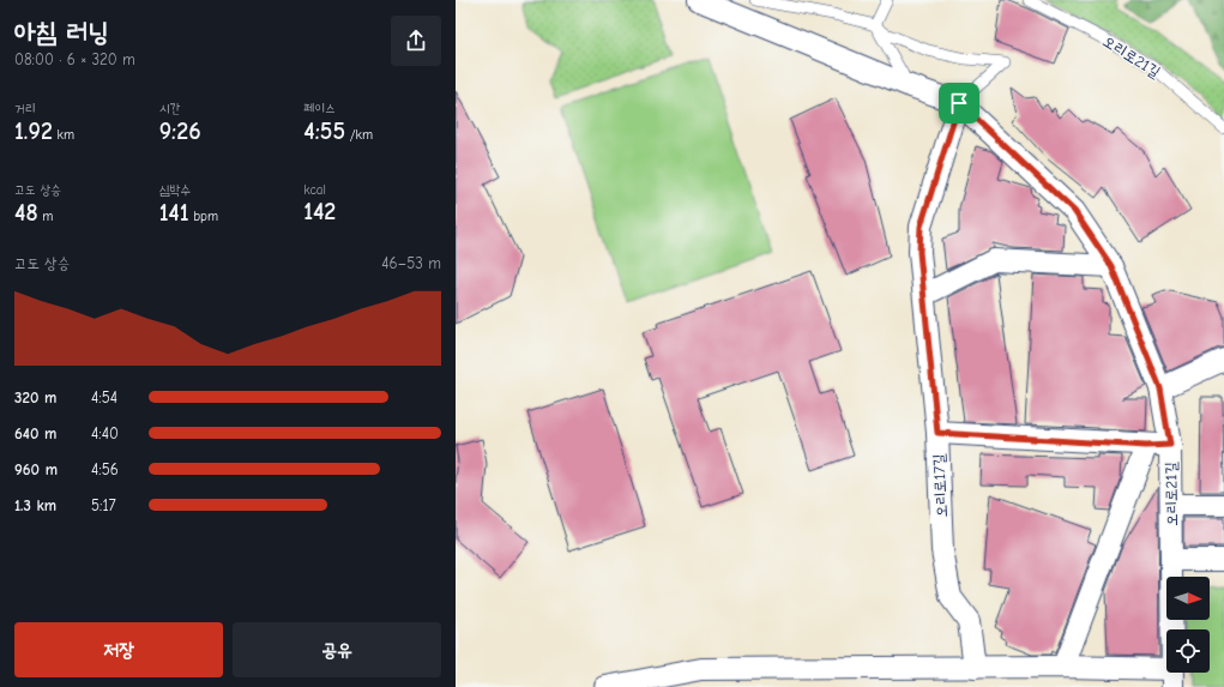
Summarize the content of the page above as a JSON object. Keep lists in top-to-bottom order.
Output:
{
  "streets": {
    "street": ["오리로21길", "오리로17길"]
  },
  "crossings": [
    ["오리로21길", "오리로17길"]
  ],
  "north": "right",
  "page": {
    "heading": ["아침 러닝", "08:00 · 6 × 320 m"],
    "stats": [
      ["거리", "1.92 km"],
      ["시간", "9:26"],
      ["페이스", "4:55 /km"],
      ["고도 상승", "48 m"],
      ["심박수", "141 bpm"],
      ["kcal", "142"]
    ],
    "chart": ["고도 상승", "46–53 m"],
    "list": [
      {
        "name": "320 m",
        "note": "4:54"
      },
      {
        "name": "640 m",
        "note": "4:40"
      },
      {
        "name": "960 m",
        "note": "4:56"
      },
      {
        "name": "1.3 km",
        "note": "5:17"
      }
    ],
    "buttons": ["저장", "공유"]
  }
}
